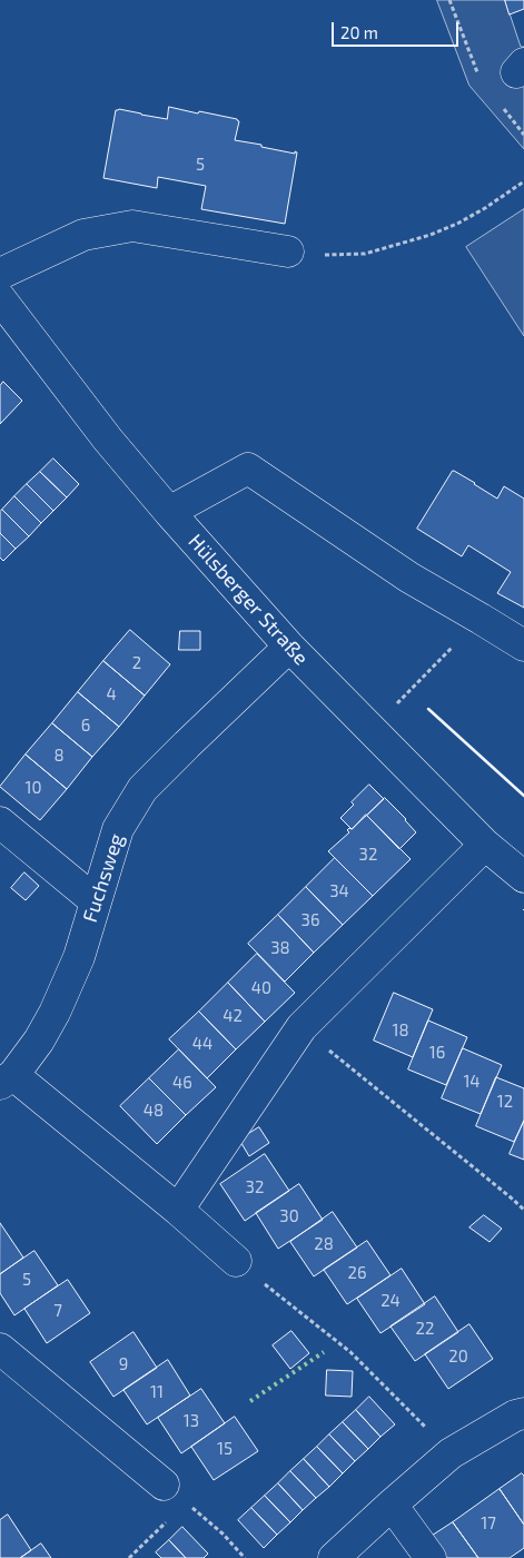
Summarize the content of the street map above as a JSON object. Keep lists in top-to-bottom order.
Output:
{
  "streets": {
    "street": ["Hülsberger Straße", "Fuchsweg"]
  },
  "crossings": [
    ["Hülsberger Straße", "Fuchsweg"]
  ],
  "house_numbers": [
    "5",
    "2",
    "4",
    "6",
    "8",
    "10",
    "32",
    "34",
    "36",
    "38",
    "40",
    "42",
    "18",
    "44",
    "16",
    "14",
    "46",
    "12",
    "48",
    "32",
    "30",
    "28",
    "26",
    "5",
    "24",
    "7",
    "22",
    "20",
    "9",
    "11",
    "13",
    "15",
    "17"
  ],
  "scale_bar": "20 m"
}
